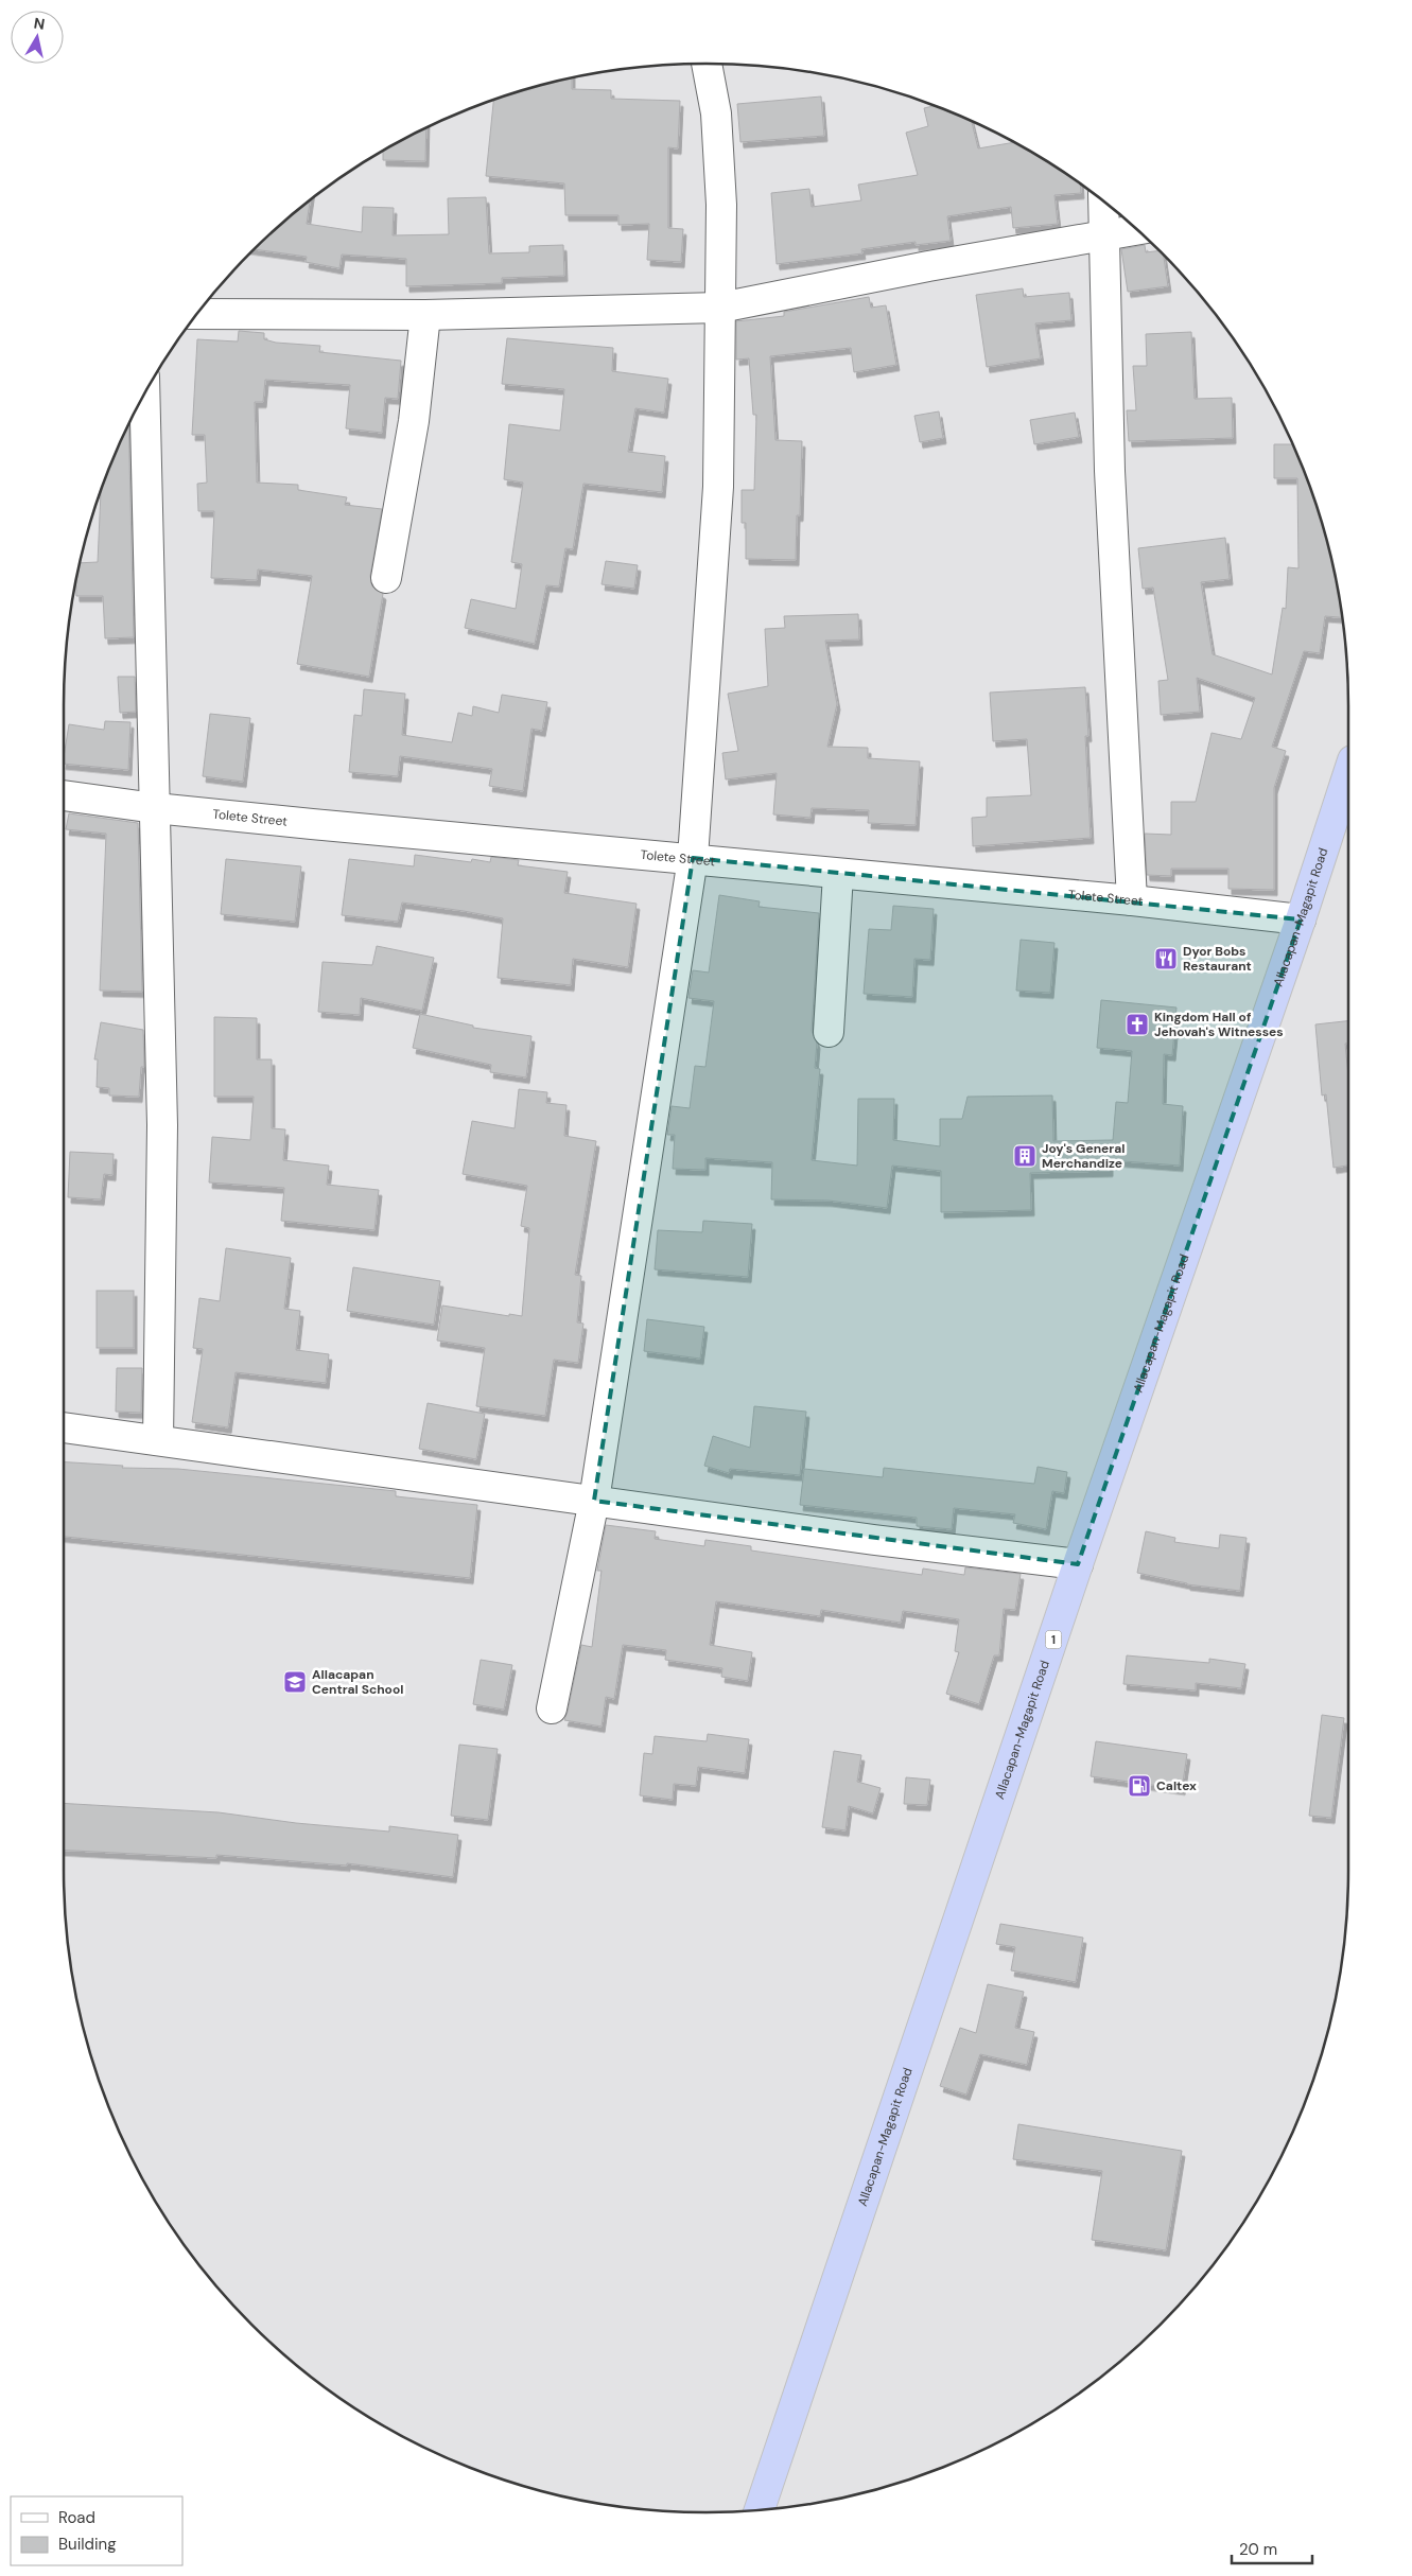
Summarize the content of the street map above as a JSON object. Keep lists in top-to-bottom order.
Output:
{
  "streets": {
    "highway": ["Allacapan-Magapit Road", "1"],
    "street": ["Tolete Street"]
  },
  "crossings": [
    ["Tolete Street", "Allacapan-Magapit Road"]
  ],
  "places": {
    "restaurant": ["Dyor Bobs Restaurant"],
    "church": ["Kingdom Hall of Jehovah's Witnesses"],
    "building": ["Joy's General Merchandize"],
    "school or university": ["Allacapan Central School"],
    "fuel station": ["Caltex"]
  },
  "legend": ["Road", "Building"],
  "scale_bar": "20 m",
  "north": "top"
}
